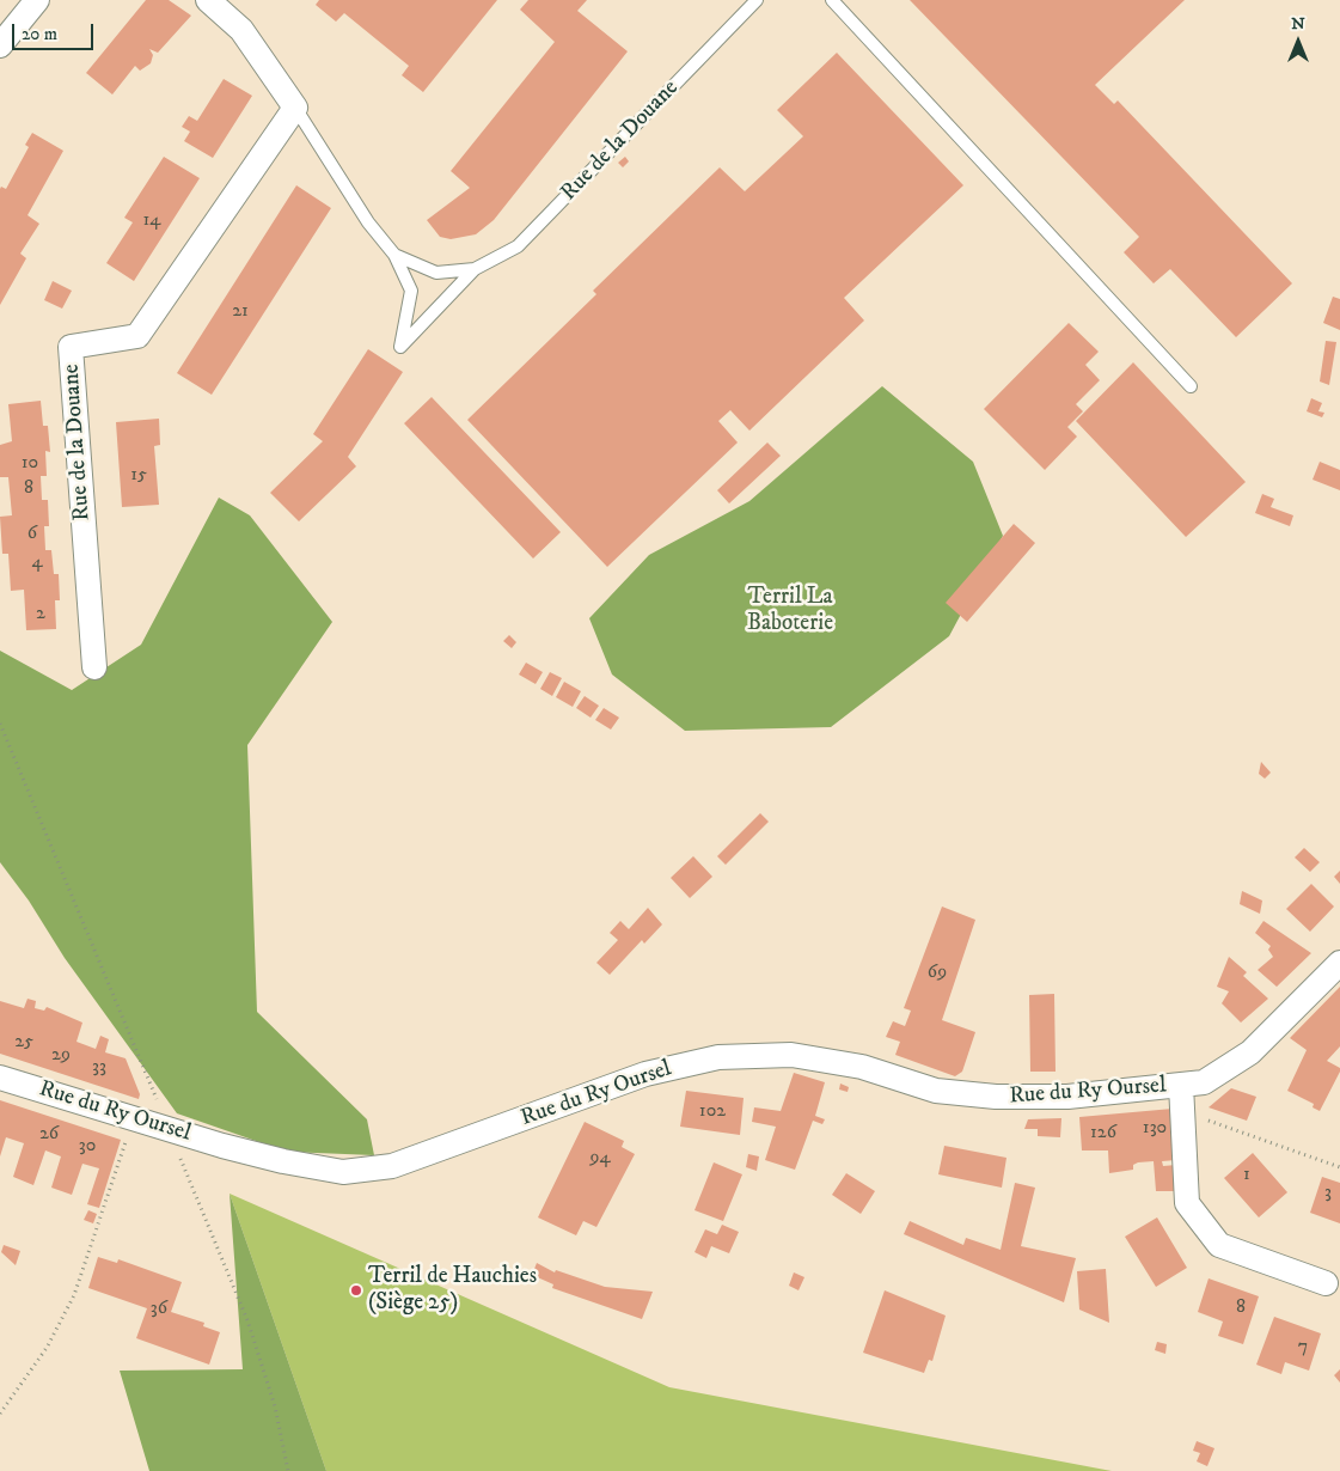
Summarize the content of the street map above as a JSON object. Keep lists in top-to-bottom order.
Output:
{
  "streets": {
    "street": ["Rue de la Douane", "Rue du Ry Oursel"]
  },
  "parks": ["Terril La Baboterie"],
  "places": ["Terril de Hauchies (Siège 25)"],
  "house_numbers": [
    "14",
    "21",
    "10",
    "15",
    "8",
    "6",
    "4",
    "2",
    "69",
    "25",
    "29",
    "33",
    "102",
    "130",
    "126",
    "26",
    "30",
    "94",
    "1",
    "3",
    "8",
    "36",
    "7"
  ],
  "scale_bar": "20 m",
  "north": "top"
}
